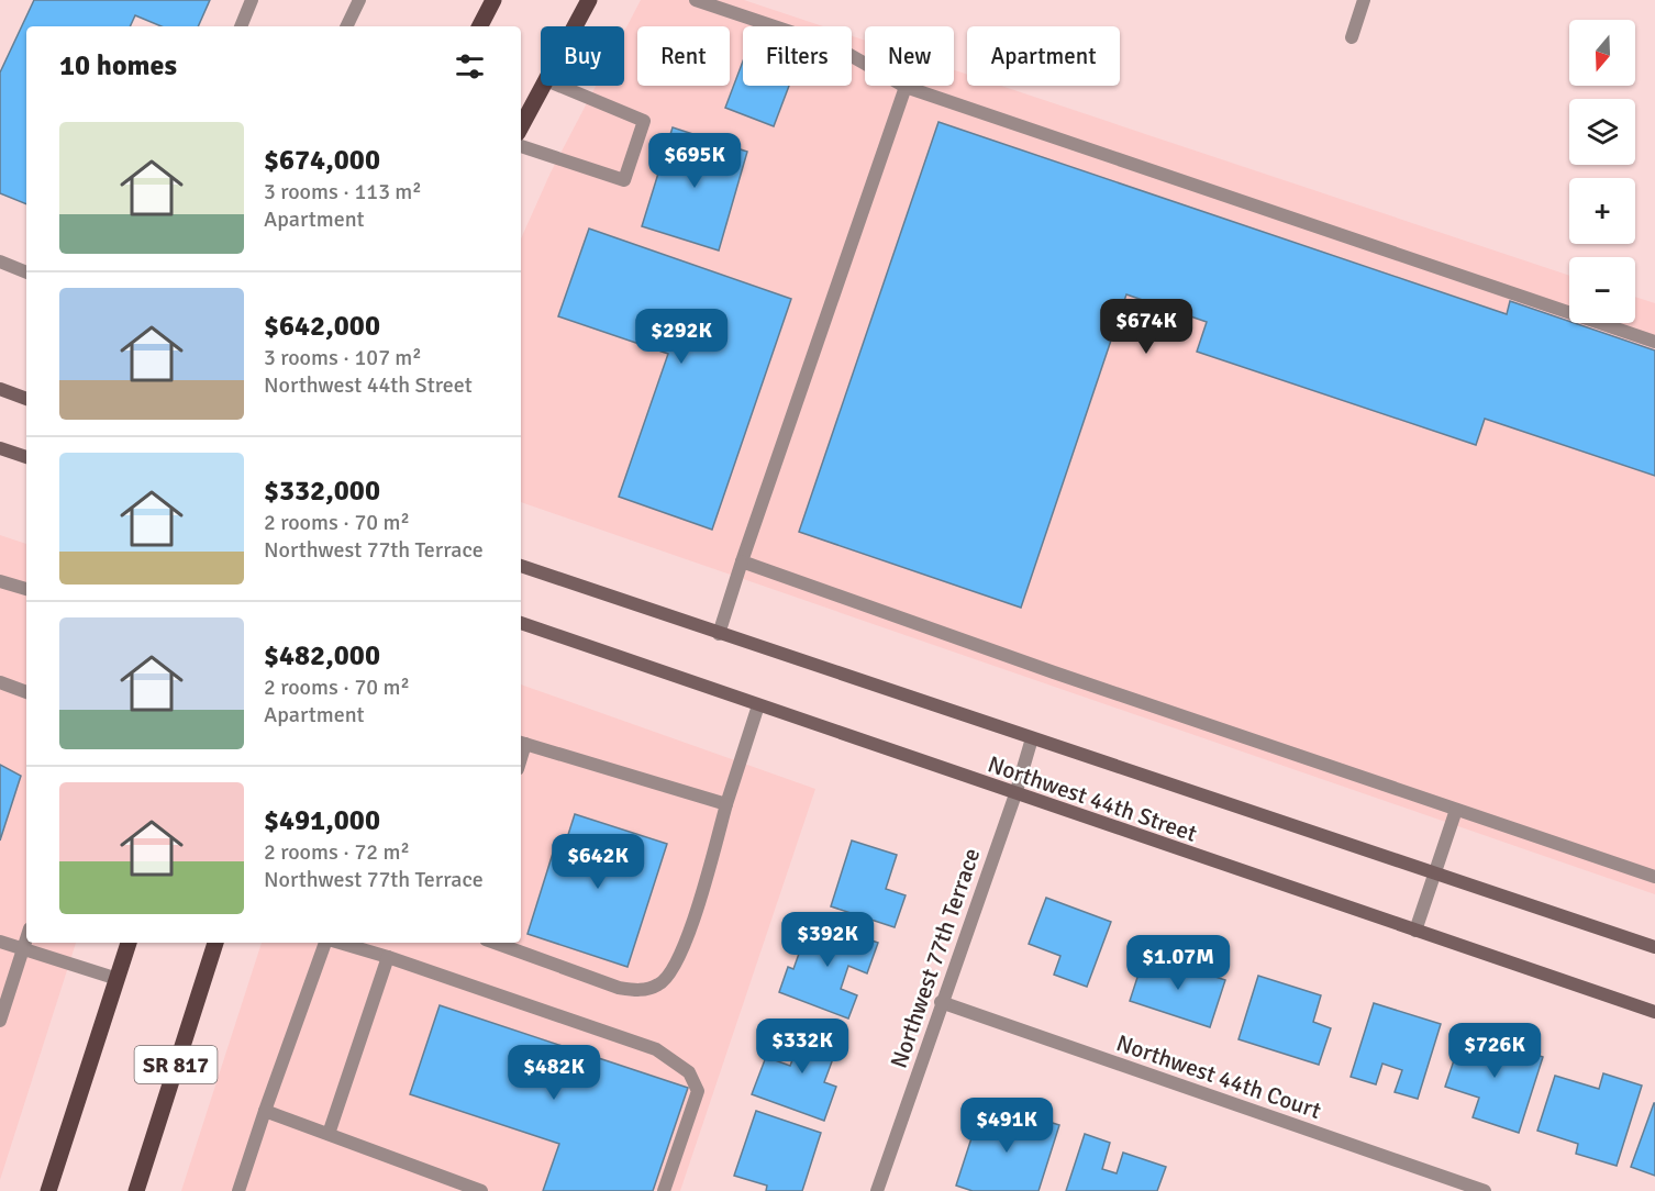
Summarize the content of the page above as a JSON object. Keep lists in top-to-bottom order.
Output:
{
  "streets": {
    "main road": ["SR 817"],
    "street": ["Northwest 44th Street", "Northwest 77th Terrace", "Northwest 44th Court"]
  },
  "crossings": [
    ["Northwest 44th Street", "Northwest 77th Terrace"],
    ["Northwest 77th Terrace", "Northwest 44th Court"]
  ],
  "north": "bottom",
  "page": {
    "map_buttons": ["+", "−"],
    "chip": [
      "Buy",
      "Rent",
      "Filters",
      "New",
      "Apartment"
    ],
    "heading": "10 homes",
    "list": [
      {
        "name": "$674,000",
        "note": "3 rooms · 113 m² · Apartment"
      },
      {
        "name": "$642,000",
        "note": "3 rooms · 107 m² · Northwest 44th Street"
      },
      {
        "name": "$332,000",
        "note": "2 rooms · 70 m² · Northwest 77th Terrace"
      },
      {
        "name": "$482,000",
        "note": "2 rooms · 70 m² · Apartment"
      },
      {
        "name": "$491,000",
        "note": "2 rooms · 72 m² · Northwest 77th Terrace"
      }
    ],
    "price": [
      "$695K",
      "$674K",
      "$292K",
      "$642K",
      "$392K",
      "$1.07M",
      "$332K",
      "$726K",
      "$482K",
      "$491K"
    ]
  }
}
